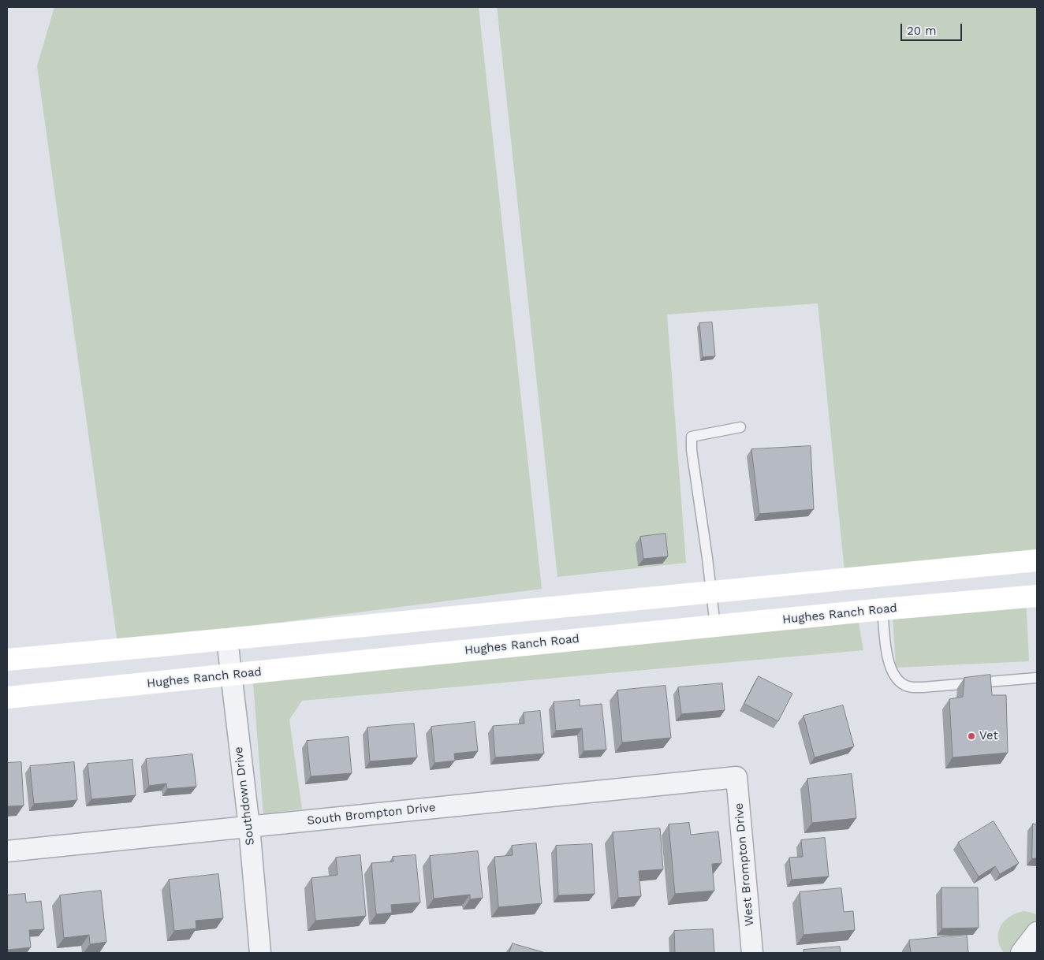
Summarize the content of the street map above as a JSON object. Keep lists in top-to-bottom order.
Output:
{
  "streets": {
    "street": [
      "Hughes Ranch Road",
      "Southdown Drive",
      "South Brompton Drive",
      "West Brompton Drive"
    ]
  },
  "crossings": [
    ["Hughes Ranch Road", "Southdown Drive"],
    ["Southdown Drive", "South Brompton Drive"],
    ["South Brompton Drive", "West Brompton Drive"]
  ],
  "places": ["Vet"],
  "scale_bar": "20 m"
}
